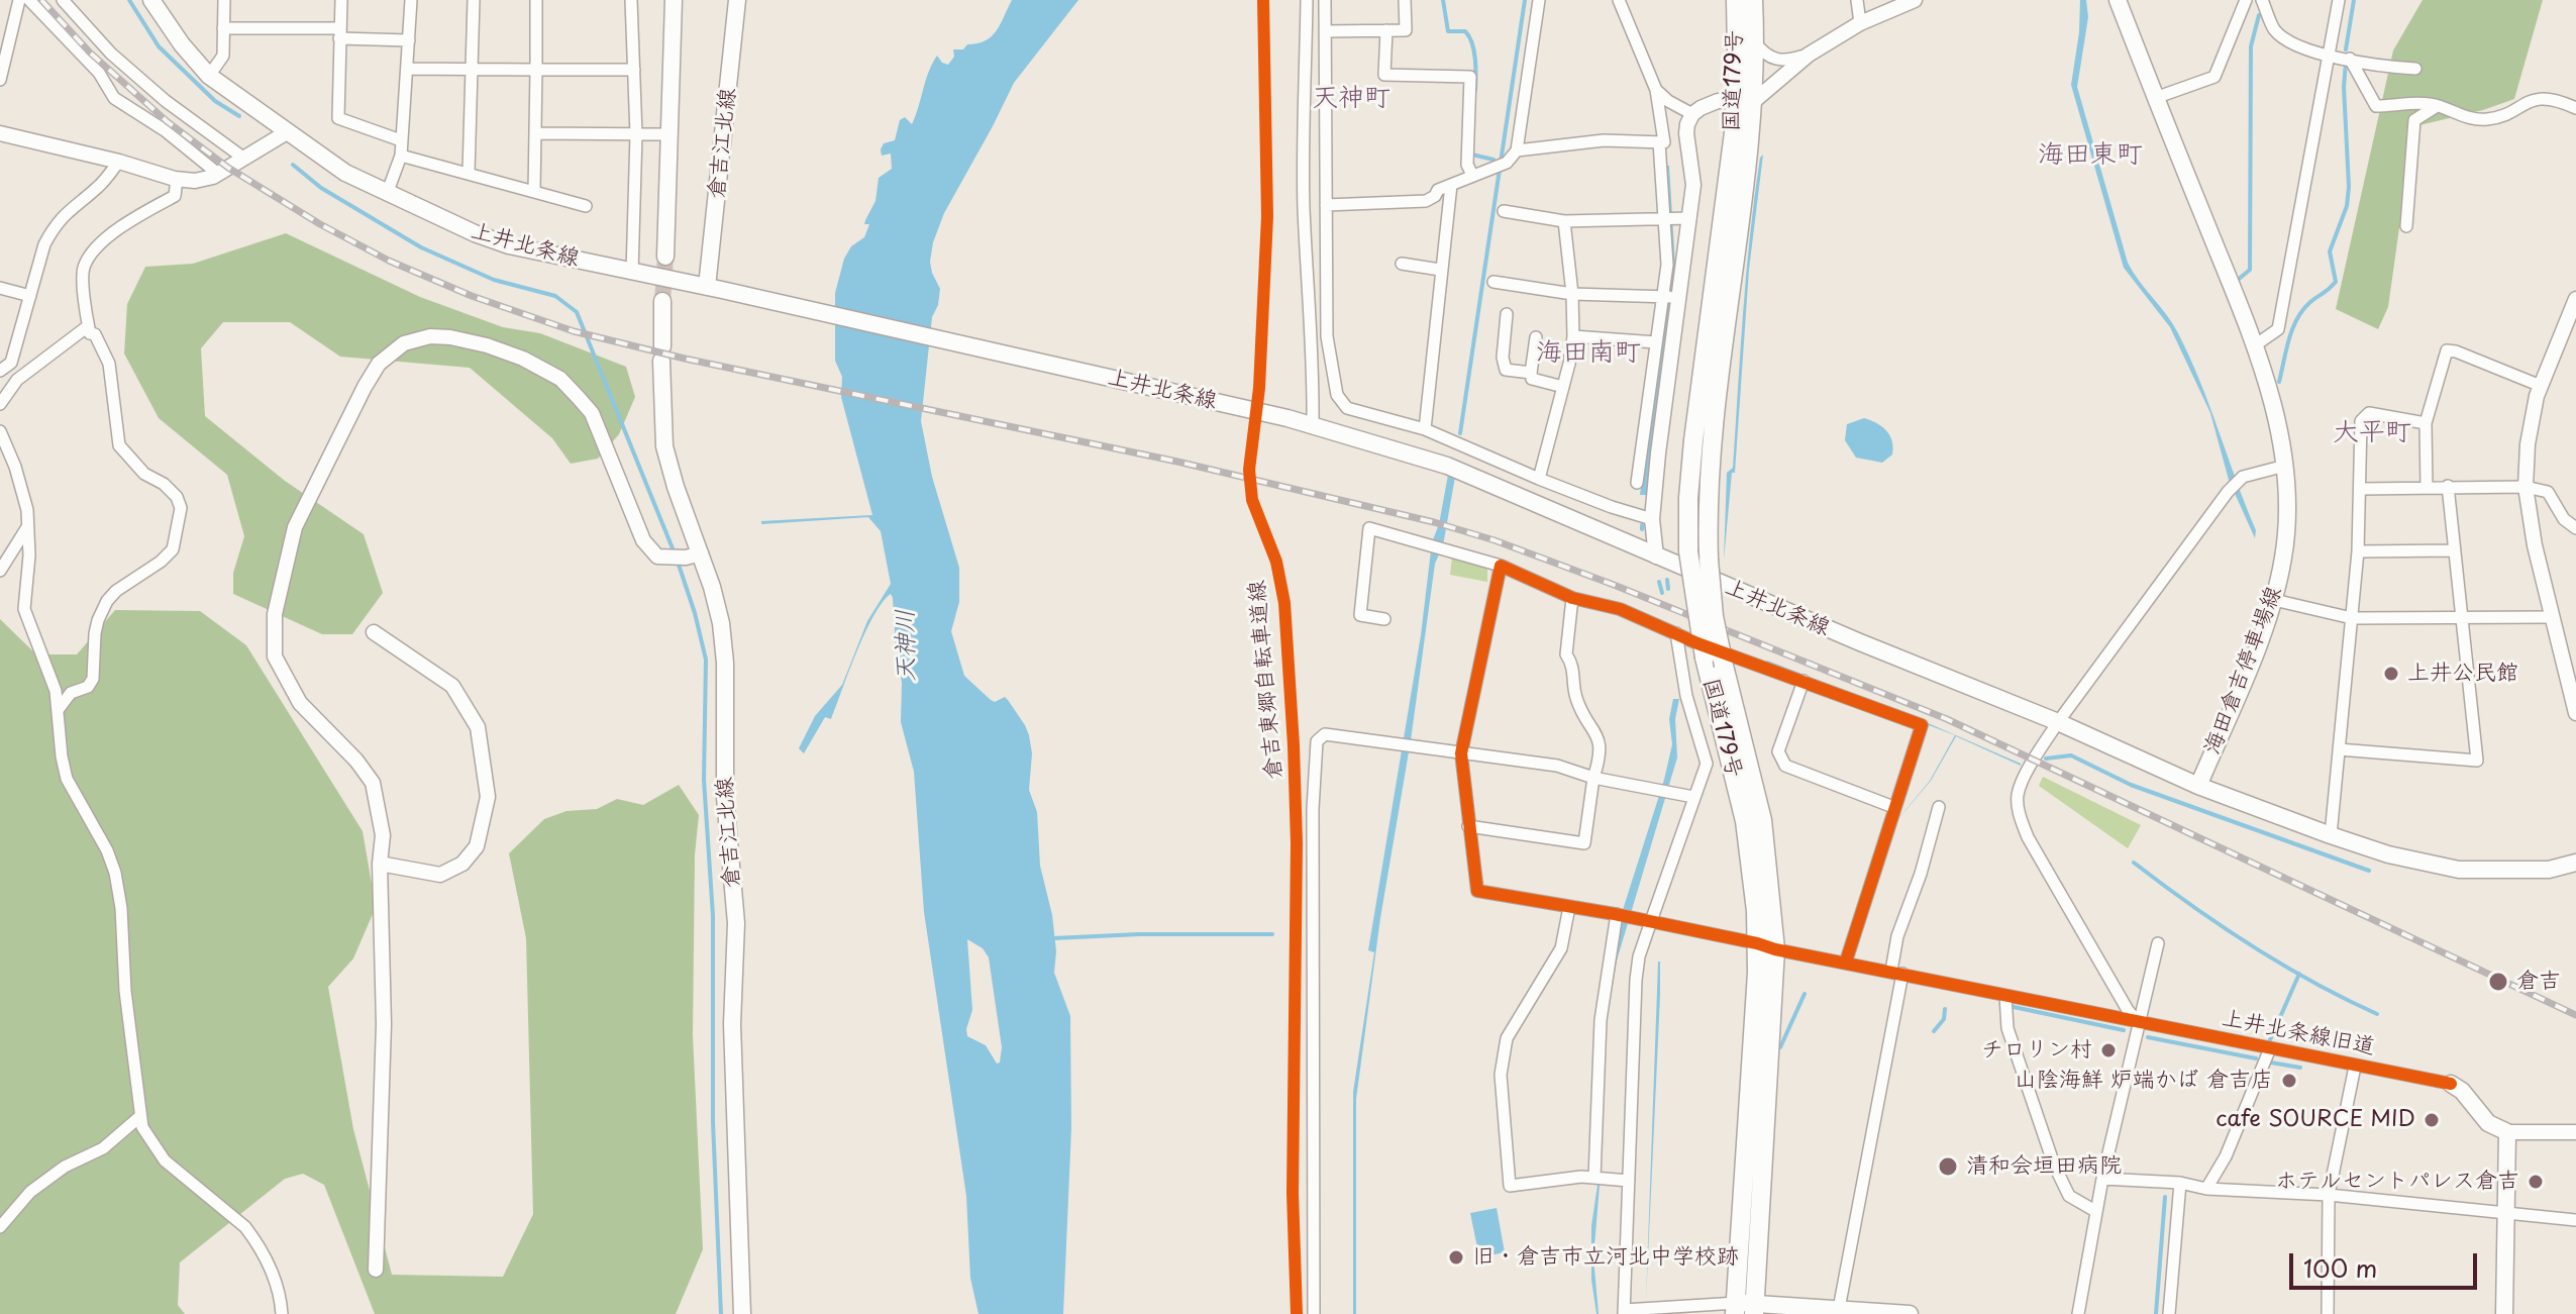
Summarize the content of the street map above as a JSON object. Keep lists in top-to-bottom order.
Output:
{
  "streets": {
    "highway": ["国道179号"],
    "main road": ["倉吉江北線", "上井北条線", "海田倉吉停車場線"],
    "street": ["上井北条線旧道"],
    "cycle path": ["倉吉東郷自転車道線"]
  },
  "crossings": [
    ["国道179号", "上井北条線旧道"],
    ["倉吉江北線", "上井北条線"],
    ["上井北条線", "海田倉吉停車場線"]
  ],
  "districts": [
    "天神町",
    "海田東町",
    "海田南町",
    "大平町"
  ],
  "water": ["天神川"],
  "places": [
    "上井公民館",
    "倉吉",
    "チロリン村",
    "山陰海鮮 炉端かば 倉吉店",
    "cafe SOURCE MID",
    "清和会垣田病院",
    "ホテルセントパレス倉吉",
    "旧・倉吉市立河北中学校跡"
  ],
  "scale_bar": "100 m"
}
